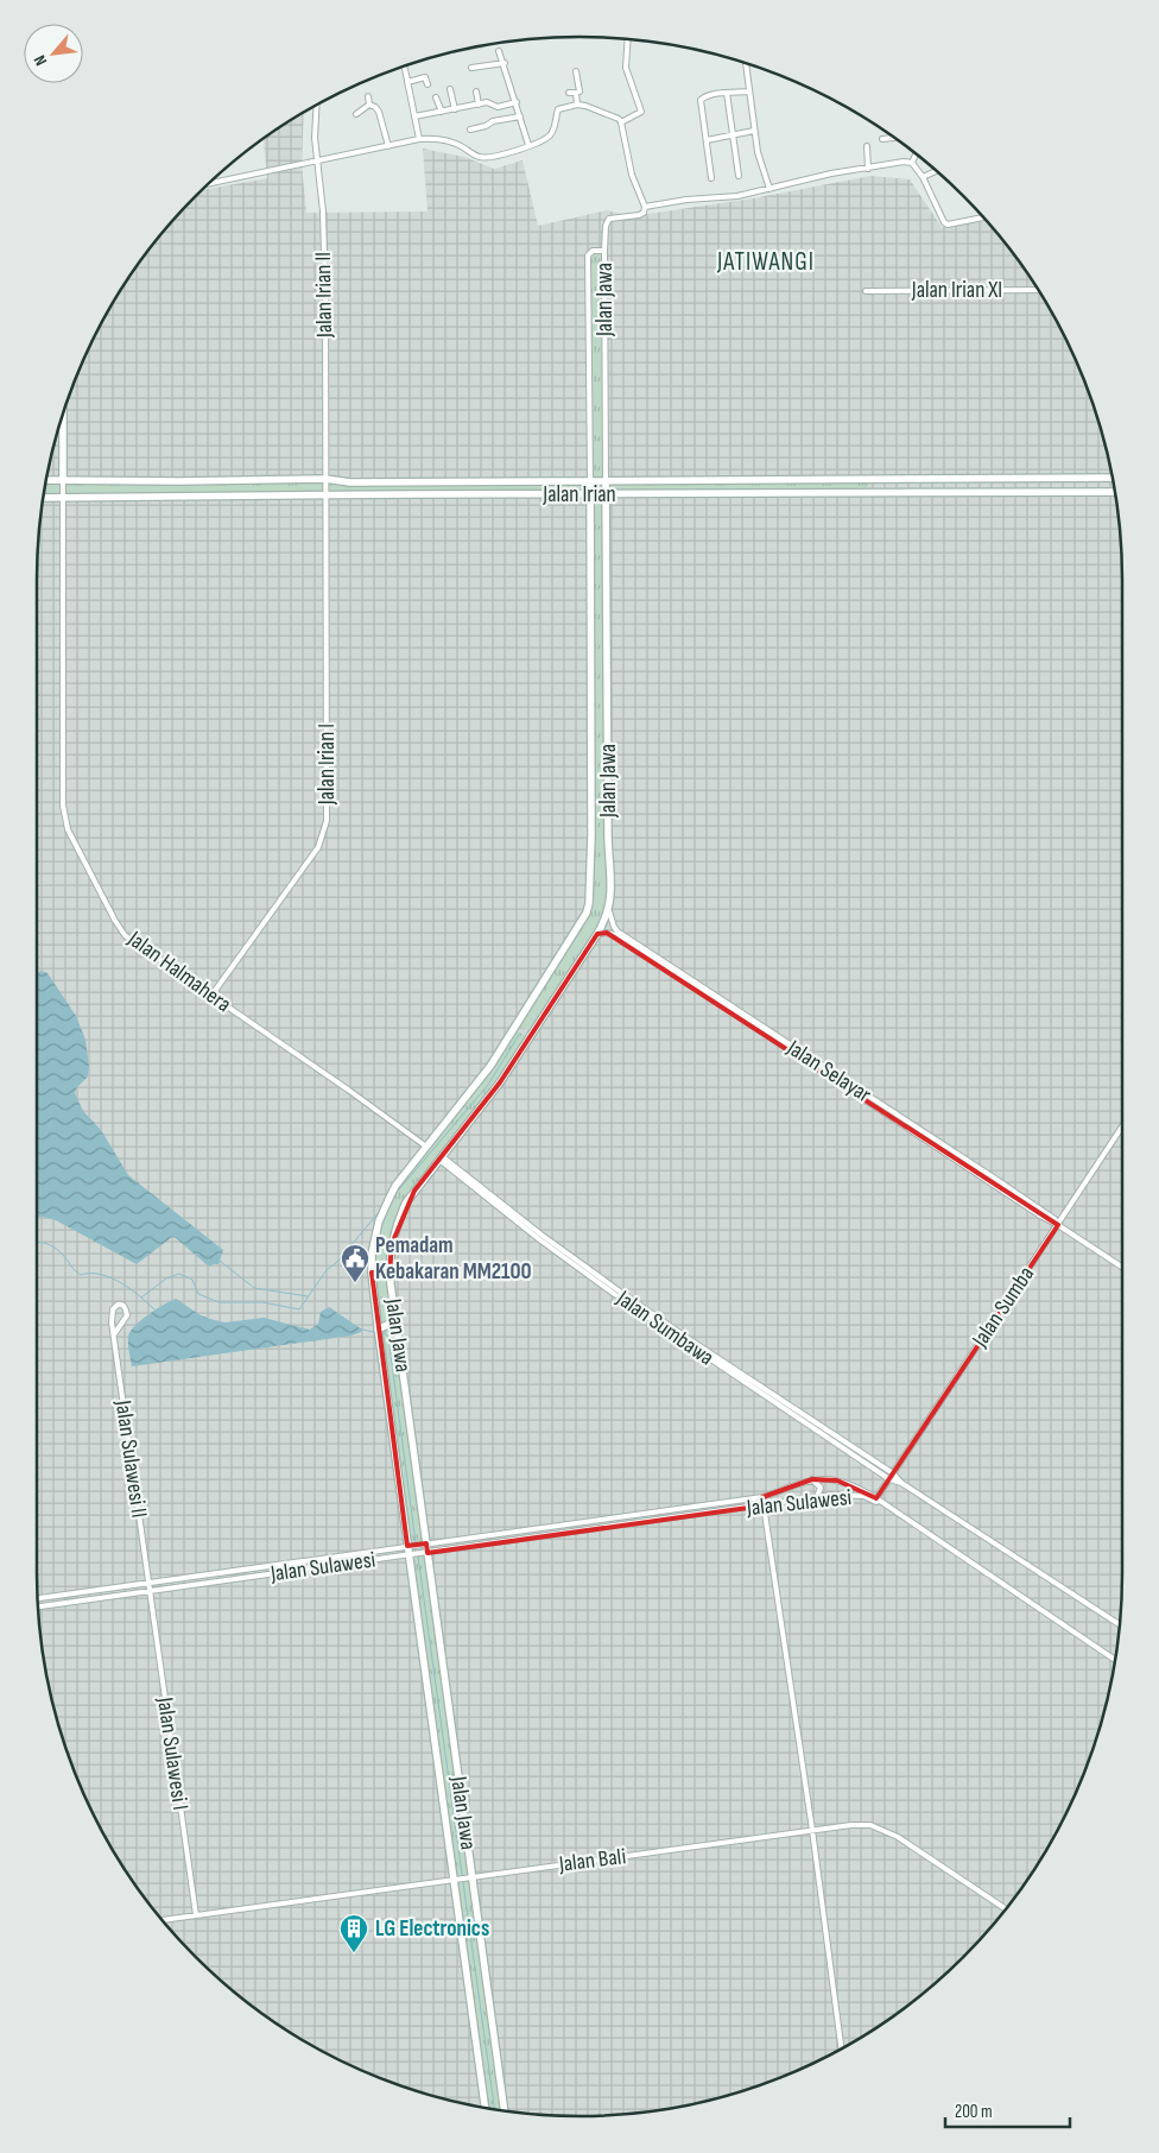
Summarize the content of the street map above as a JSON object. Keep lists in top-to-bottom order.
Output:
{
  "streets": {
    "street": [
      "Jalan Irian XI",
      "Jalan Irian II",
      "Jalan Jawa",
      "Jalan Irian",
      "Jalan Irian I",
      "Jalan Halmahera",
      "Jalan Selayar",
      "Jalan Sumba",
      "Jalan Sumbawa",
      "Jalan Sulawesi II",
      "Jalan Sulawesi",
      "Jalan Sulawesi I",
      "Jalan Bali"
    ]
  },
  "crossings": [
    ["Jalan Irian II", "Jalan Irian"],
    ["Jalan Irian II", "Jalan Irian I"],
    ["Jalan Jawa", "Jalan Irian"],
    ["Jalan Jawa", "Jalan Halmahera"],
    ["Jalan Jawa", "Jalan Selayar"],
    ["Jalan Jawa", "Jalan Sumbawa"],
    ["Jalan Jawa", "Jalan Sulawesi"],
    ["Jalan Jawa", "Jalan Bali"],
    ["Jalan Irian", "Jalan Irian I"],
    ["Jalan Irian", "Jalan Halmahera"],
    ["Jalan Irian I", "Jalan Halmahera"],
    ["Jalan Selayar", "Jalan Sumba"],
    ["Jalan Sumba", "Jalan Sumbawa"],
    ["Jalan Sumba", "Jalan Sulawesi"],
    ["Jalan Sulawesi II", "Jalan Sulawesi"],
    ["Jalan Sulawesi II", "Jalan Sulawesi I"],
    ["Jalan Sulawesi", "Jalan Sulawesi I"],
    ["Jalan Sulawesi I", "Jalan Bali"]
  ],
  "districts": ["JATIWANGI"],
  "places": {
    "public building": ["Pemadam Kebakaran MM2100"],
    "building": ["LG Electronics"]
  },
  "scale_bar": "200 m",
  "north": "bottom left"
}
